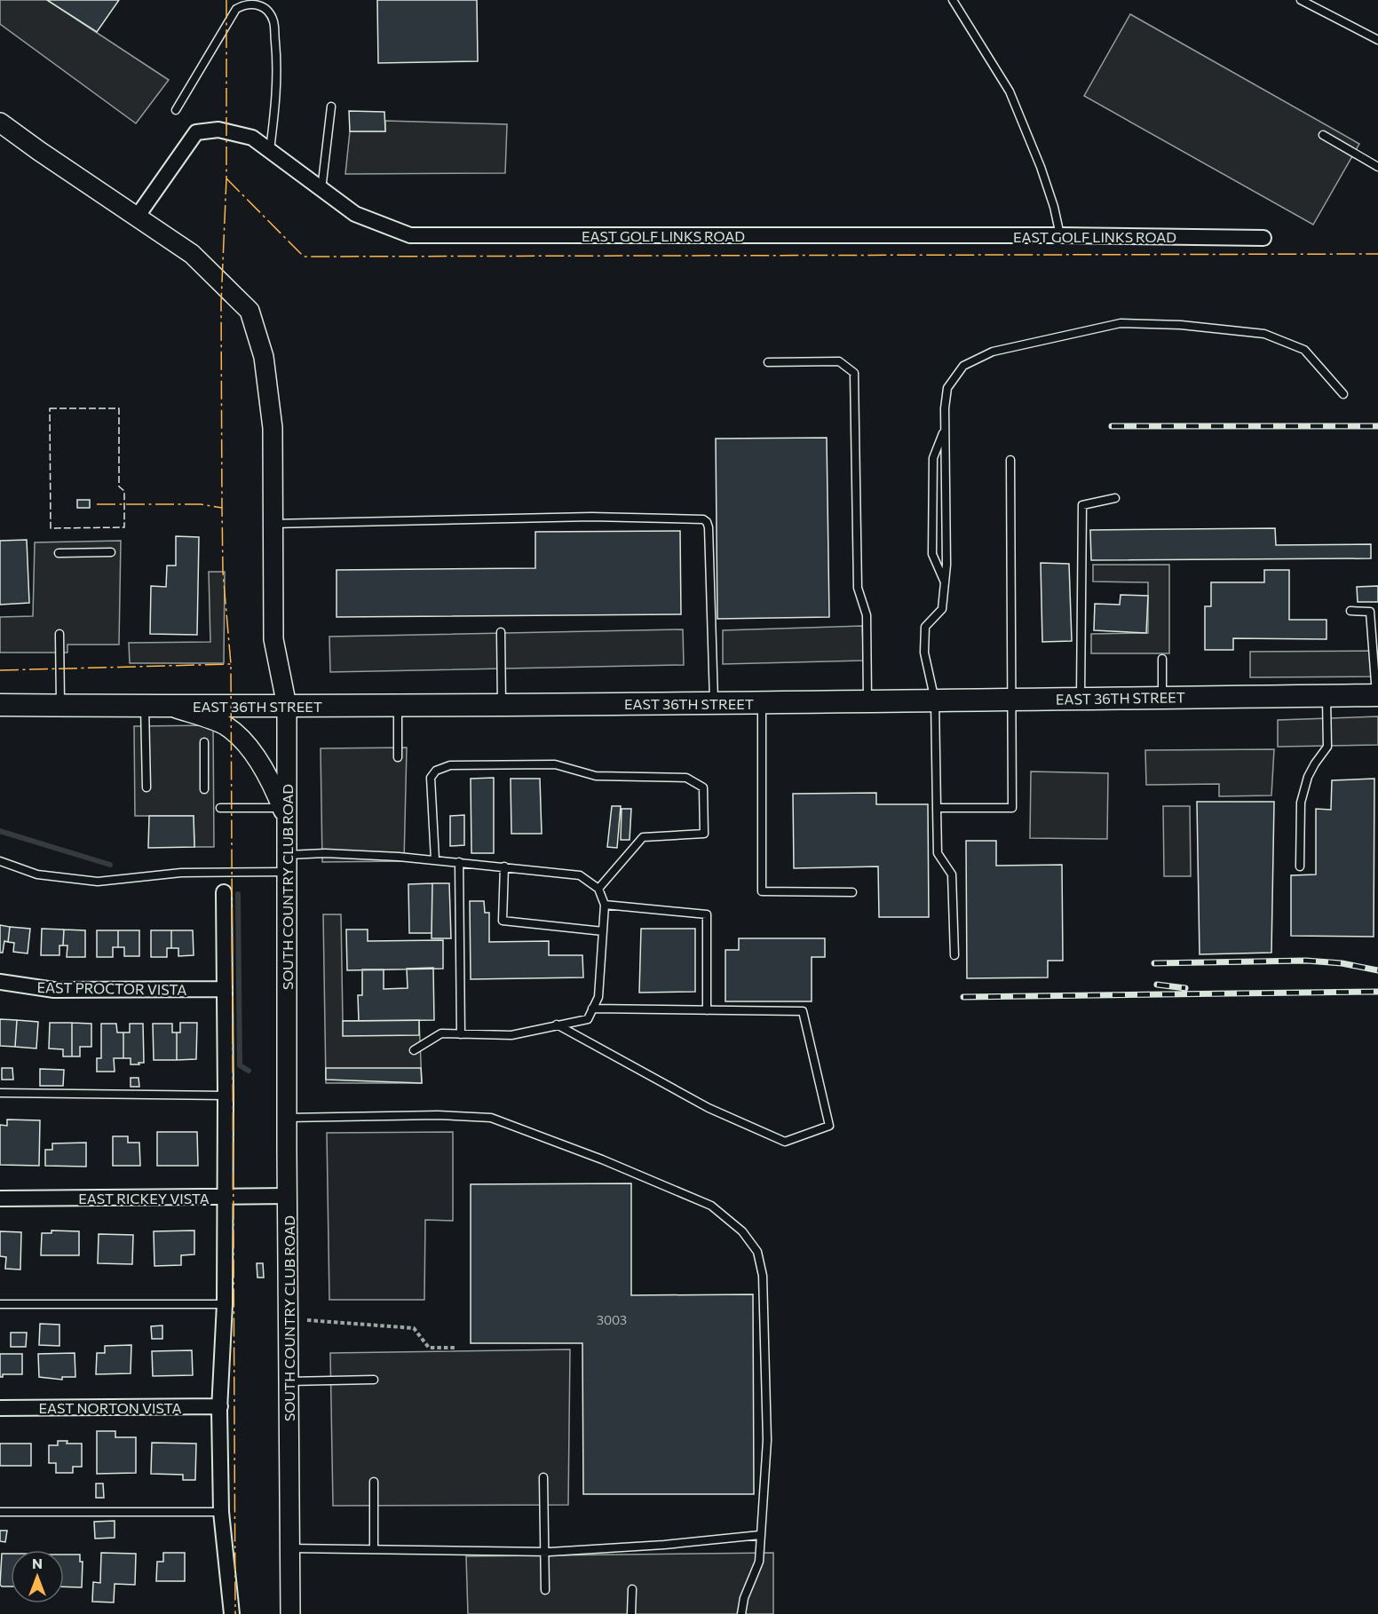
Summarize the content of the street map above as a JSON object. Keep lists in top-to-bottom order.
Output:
{
  "streets": {
    "main road": ["EAST 36TH STREET"],
    "street": [
      "EAST GOLF LINKS ROAD",
      "SOUTH COUNTRY CLUB ROAD",
      "EAST PROCTOR VISTA",
      "EAST RICKEY VISTA",
      "EAST NORTON VISTA"
    ]
  },
  "crossings": [
    ["EAST GOLF LINKS ROAD", "SOUTH COUNTRY CLUB ROAD"],
    ["EAST 36TH STREET", "SOUTH COUNTRY CLUB ROAD"],
    ["SOUTH COUNTRY CLUB ROAD", "EAST RICKEY VISTA"]
  ],
  "house_numbers": ["3003"],
  "north": "top"
}
